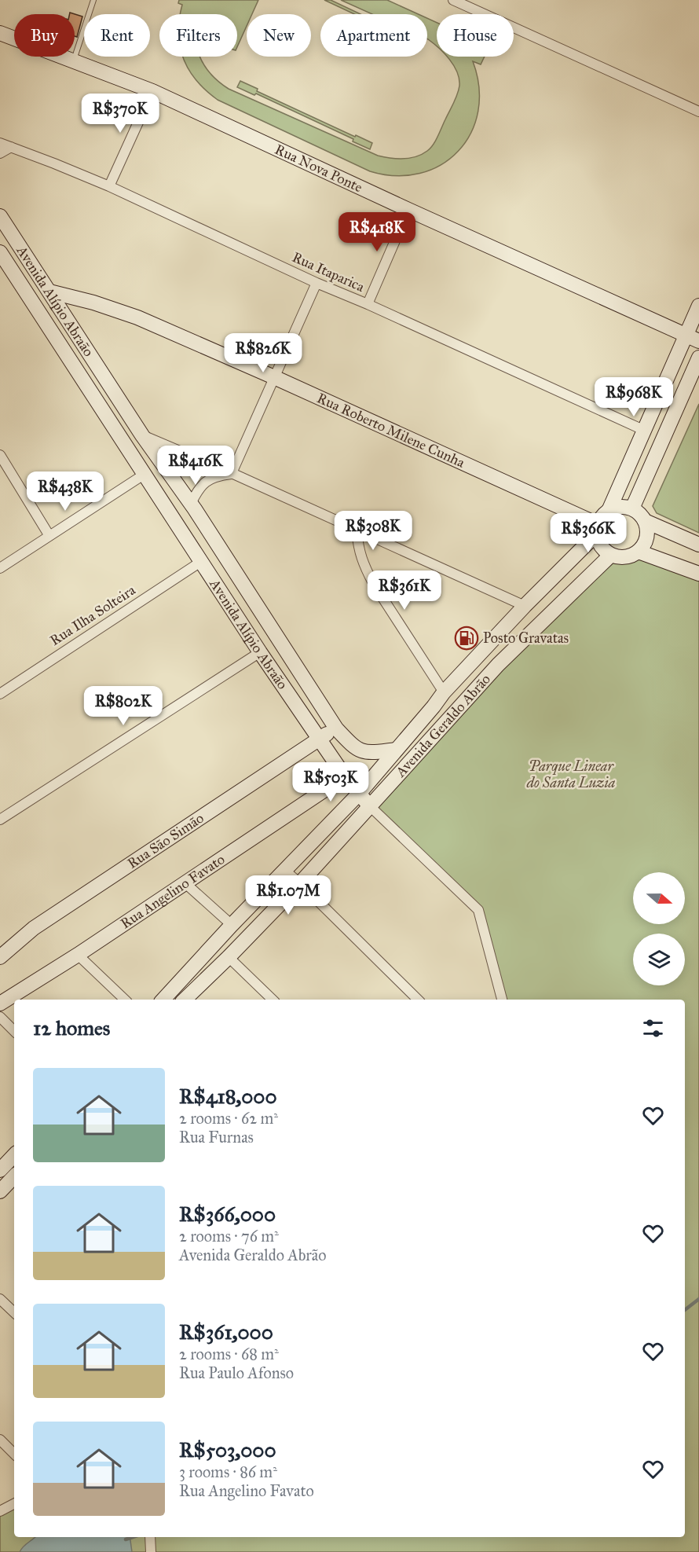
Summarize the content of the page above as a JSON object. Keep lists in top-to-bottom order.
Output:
{
  "streets": {
    "street": [
      "Rua Nova Ponte",
      "Rua Itaparica",
      "Avenida Alípio Abraão",
      "Rua Roberto Milene Cunha",
      "Rua Ilha Solteira",
      "Avenida Geraldo Abrão",
      "Rua São Simão",
      "Rua Angelino Favato"
    ]
  },
  "crossings": [
    ["Rua Nova Ponte", "Avenida Geraldo Abrão"],
    ["Rua Itaparica", "Avenida Geraldo Abrão"],
    ["Avenida Alípio Abraão", "Rua Roberto Milene Cunha"],
    ["Avenida Alípio Abraão", "Rua Ilha Solteira"],
    ["Avenida Alípio Abraão", "Avenida Geraldo Abrão"],
    ["Avenida Alípio Abraão", "Rua São Simão"],
    ["Avenida Alípio Abraão", "Rua Angelino Favato"],
    ["Rua Roberto Milene Cunha", "Avenida Geraldo Abrão"]
  ],
  "parks": ["Parque Linear do Santa Luzia"],
  "places": {
    "fuel station": ["Posto Gravatas"]
  },
  "north": "right",
  "page": {
    "chip": [
      "Buy",
      "Rent",
      "Filters",
      "New",
      "Apartment",
      "House"
    ],
    "price": [
      "R$370K",
      "R$418K",
      "R$826K",
      "R$968K",
      "R$416K",
      "R$438K",
      "R$308K",
      "R$366K",
      "R$361K",
      "R$802K",
      "R$503K",
      "R$1.07M"
    ],
    "heading": "12 homes",
    "list": [
      {
        "name": "R$418,000",
        "note": "2 rooms · 62 m² · Rua Furnas"
      },
      {
        "name": "R$366,000",
        "note": "2 rooms · 76 m² · Avenida Geraldo Abrão"
      },
      {
        "name": "R$361,000",
        "note": "2 rooms · 68 m² · Rua Paulo Afonso"
      },
      {
        "name": "R$503,000",
        "note": "3 rooms · 86 m² · Rua Angelino Favato"
      }
    ]
  }
}
